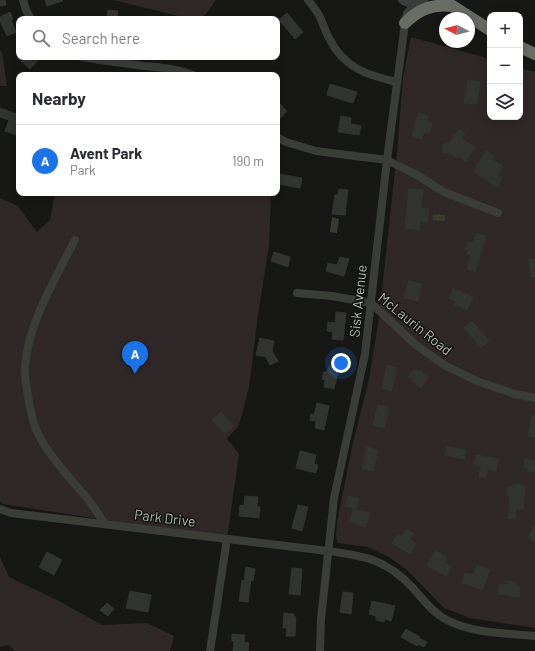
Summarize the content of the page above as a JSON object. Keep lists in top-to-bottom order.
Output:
{
  "streets": {
    "street": ["Sisk Avenue", "McLaurin Road", "Park Drive"]
  },
  "crossings": [
    ["Sisk Avenue", "McLaurin Road"],
    ["Sisk Avenue", "Park Drive"]
  ],
  "north": "left",
  "page": {
    "map_buttons": ["+", "−"],
    "search": "Search here",
    "heading": "Nearby",
    "list": [
      {
        "mark": "A",
        "name": "Avent Park",
        "note": "Park",
        "value": "190 m"
      }
    ],
    "pins": "A"
  }
}
